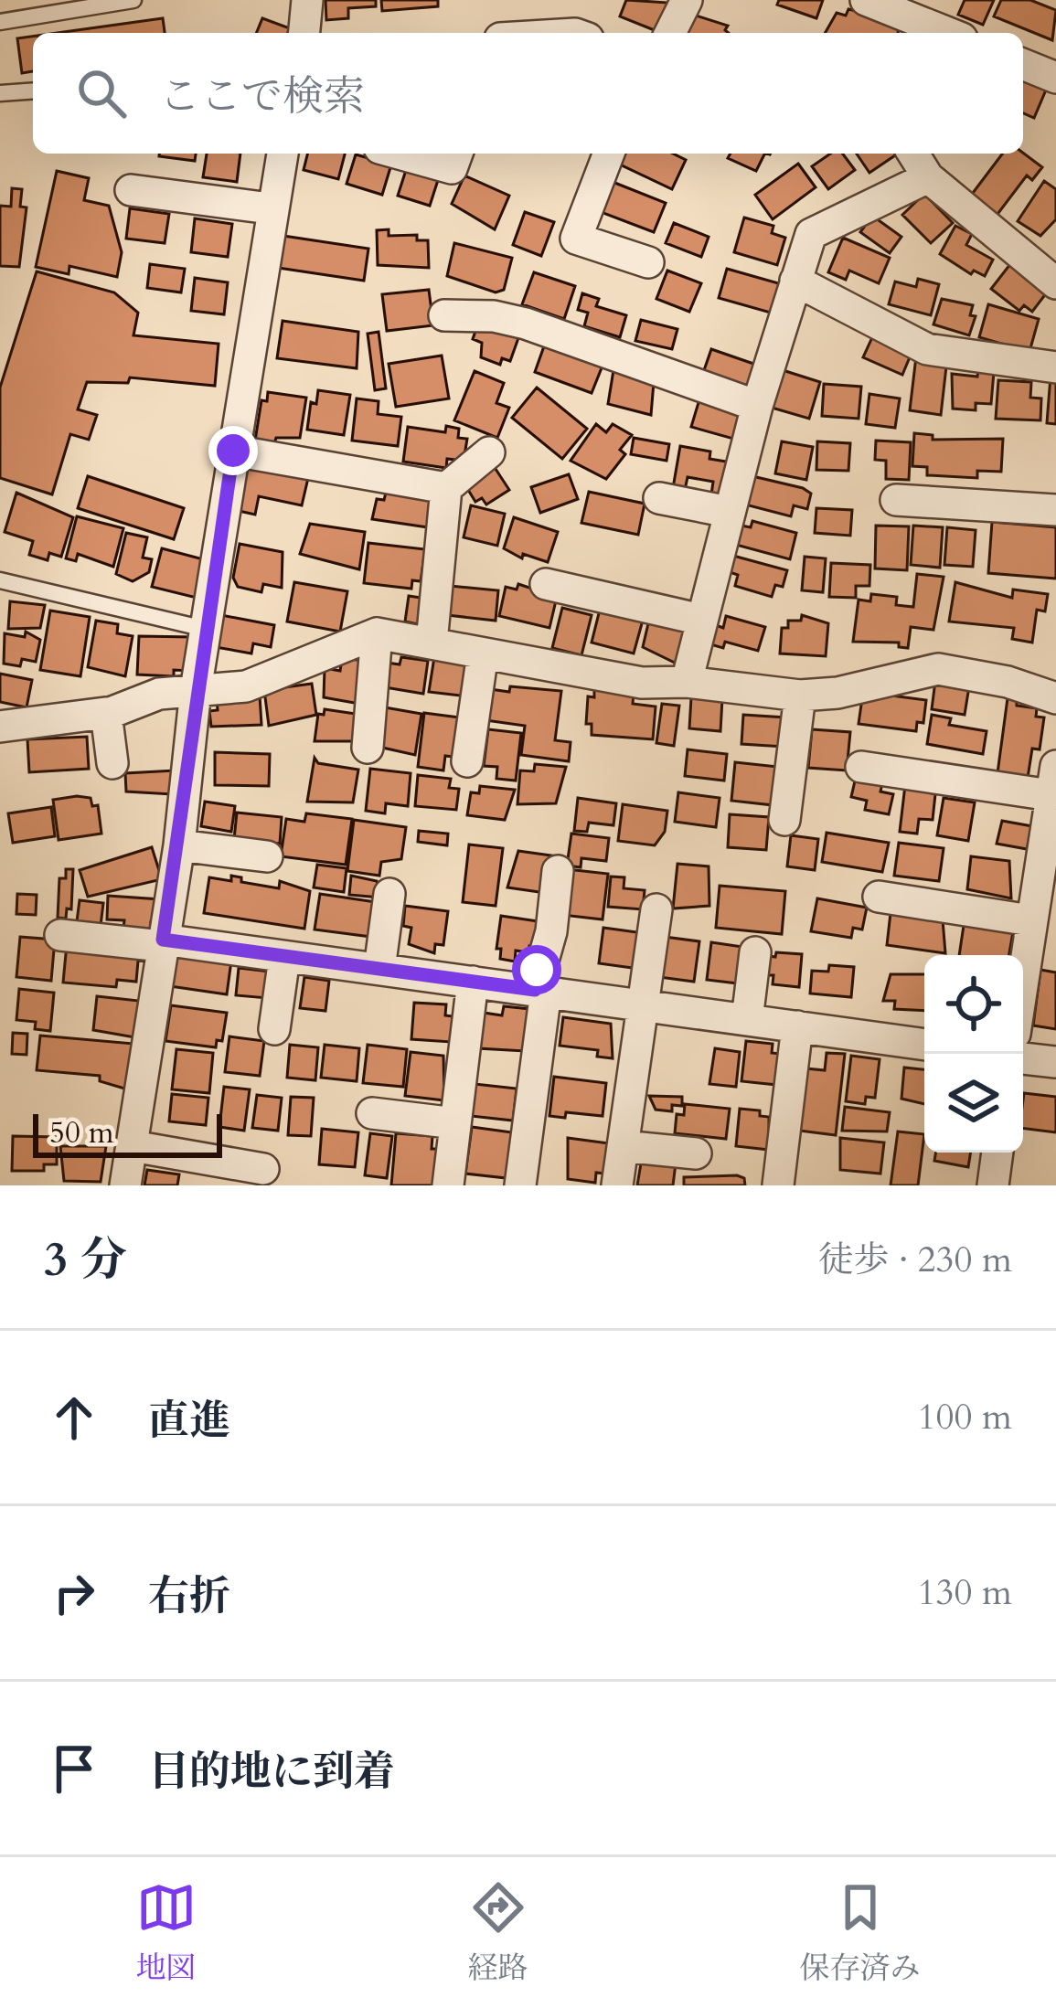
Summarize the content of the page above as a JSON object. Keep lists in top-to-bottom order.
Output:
{
  "scale_bar": "50 m",
  "page": {
    "search": "ここで検索",
    "scale": "50 m",
    "heading": ["3 分", "徒歩 · 230 m"],
    "list": [
      ["直進", "100 m"],
      ["右折", "130 m"],
      "目的地に到着"
    ],
    "nav": ["地図", "経路", "保存済み"]
  }
}
